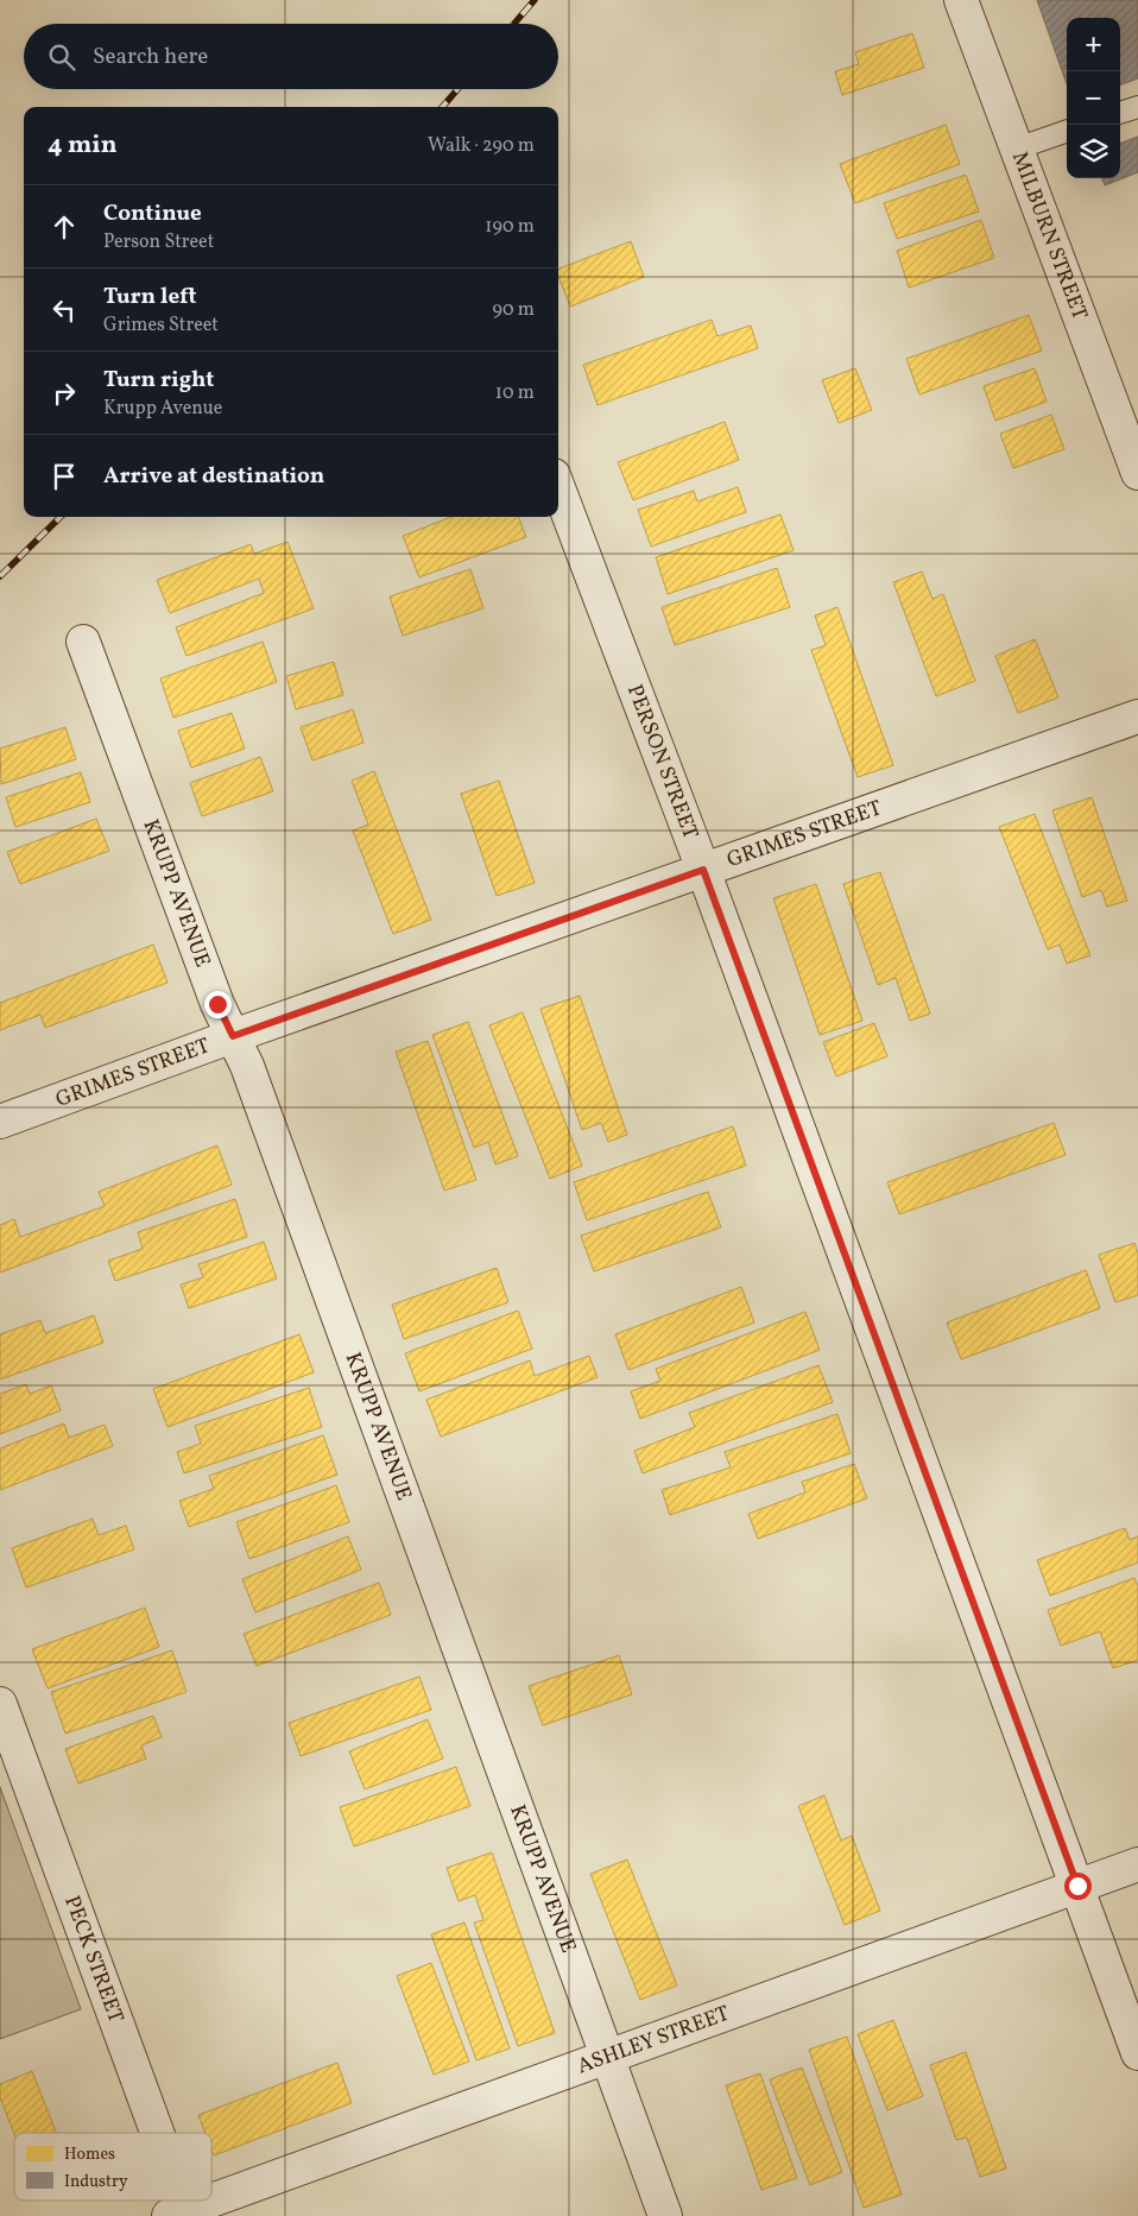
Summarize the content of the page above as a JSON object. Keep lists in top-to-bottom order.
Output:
{
  "streets": {
    "street": [
      "MILBURN STREET",
      "PERSON STREET",
      "GRIMES STREET",
      "KRUPP AVENUE",
      "PECK STREET",
      "ASHLEY STREET"
    ]
  },
  "crossings": [
    ["PERSON STREET", "GRIMES STREET"],
    ["PERSON STREET", "ASHLEY STREET"],
    ["GRIMES STREET", "KRUPP AVENUE"],
    ["KRUPP AVENUE", "ASHLEY STREET"]
  ],
  "legend": ["Homes", "Industry"],
  "page": {
    "map_buttons": ["+", "−"],
    "search": "Search here",
    "heading": ["4 min", "Walk · 290 m"],
    "list": [
      ["Continue", "Person Street", "190 m"],
      ["Turn left", "Grimes Street", "90 m"],
      ["Turn right", "Krupp Avenue", "10 m"],
      "Arrive at destination"
    ]
  }
}
